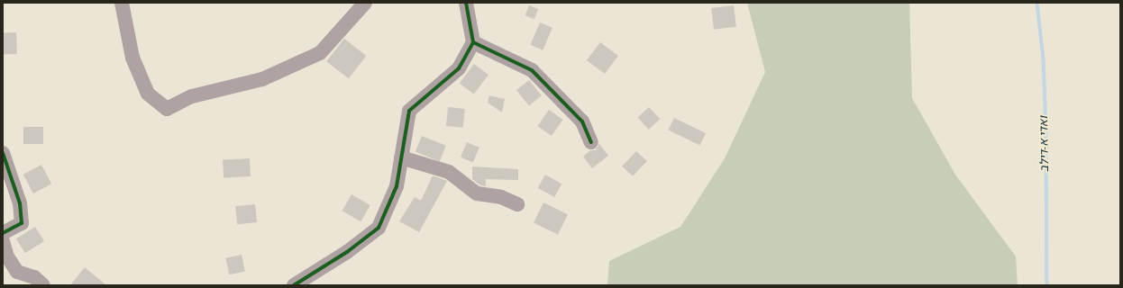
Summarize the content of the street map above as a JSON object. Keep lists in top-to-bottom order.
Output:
{
  "water": ["ואדי א-דילב"]
}
